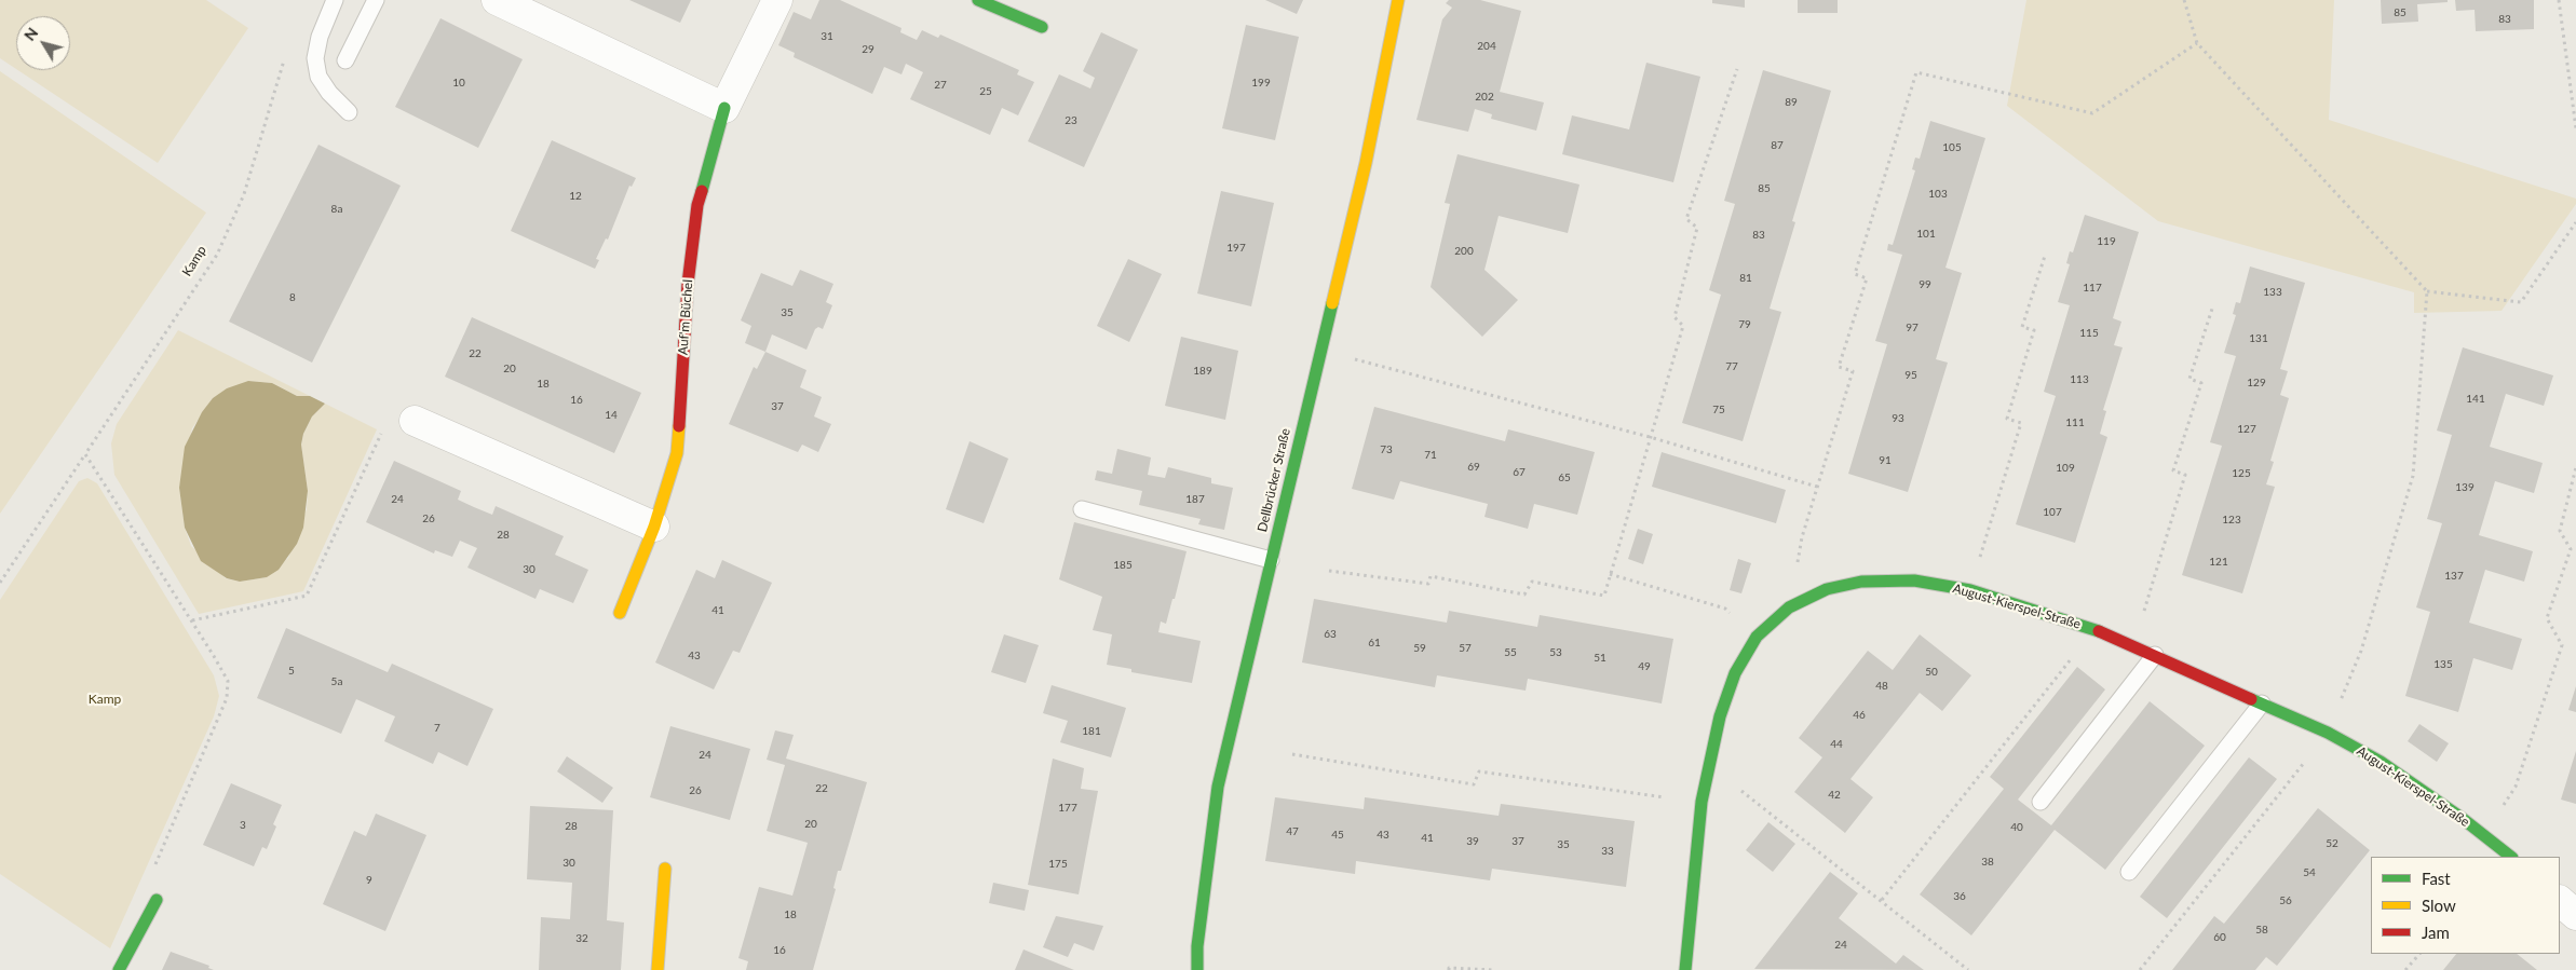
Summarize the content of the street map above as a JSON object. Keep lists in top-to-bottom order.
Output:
{
  "streets": {
    "street": ["Auf'm Büchel", "Dellbrücker Straße", "August-Kierspel-Straße"],
    "path": ["Kamp"]
  },
  "parks": ["Kamp"],
  "house_numbers": [
    "85",
    "83",
    "31",
    "204",
    "29",
    "10",
    "199",
    "27",
    "25",
    "202",
    "89",
    "23",
    "87",
    "105",
    "85",
    "103",
    "12",
    "8a",
    "101",
    "83",
    "119",
    "197",
    "200",
    "81",
    "99",
    "117",
    "133",
    "8",
    "35",
    "79",
    "97",
    "115",
    "131",
    "22",
    "77",
    "20",
    "189",
    "95",
    "113",
    "129",
    "18",
    "141",
    "16",
    "37",
    "75",
    "14",
    "93",
    "111",
    "127",
    "73",
    "71",
    "91",
    "69",
    "109",
    "67",
    "125",
    "65",
    "139",
    "24",
    "187",
    "107",
    "26",
    "123",
    "28",
    "121",
    "185",
    "30",
    "137",
    "41",
    "63",
    "61",
    "59",
    "57",
    "55",
    "53",
    "43",
    "51",
    "135",
    "49",
    "5",
    "50",
    "5a",
    "48",
    "46",
    "7",
    "181",
    "44",
    "24",
    "22",
    "26",
    "42",
    "177",
    "20",
    "3",
    "28",
    "40",
    "47",
    "45",
    "43",
    "41",
    "39",
    "37",
    "52",
    "35",
    "33",
    "38",
    "30",
    "175",
    "54",
    "9",
    "36",
    "56",
    "18",
    "58",
    "60",
    "32",
    "24",
    "16"
  ],
  "legend": ["Fast", "Slow", "Jam"],
  "north": "top left"
}
